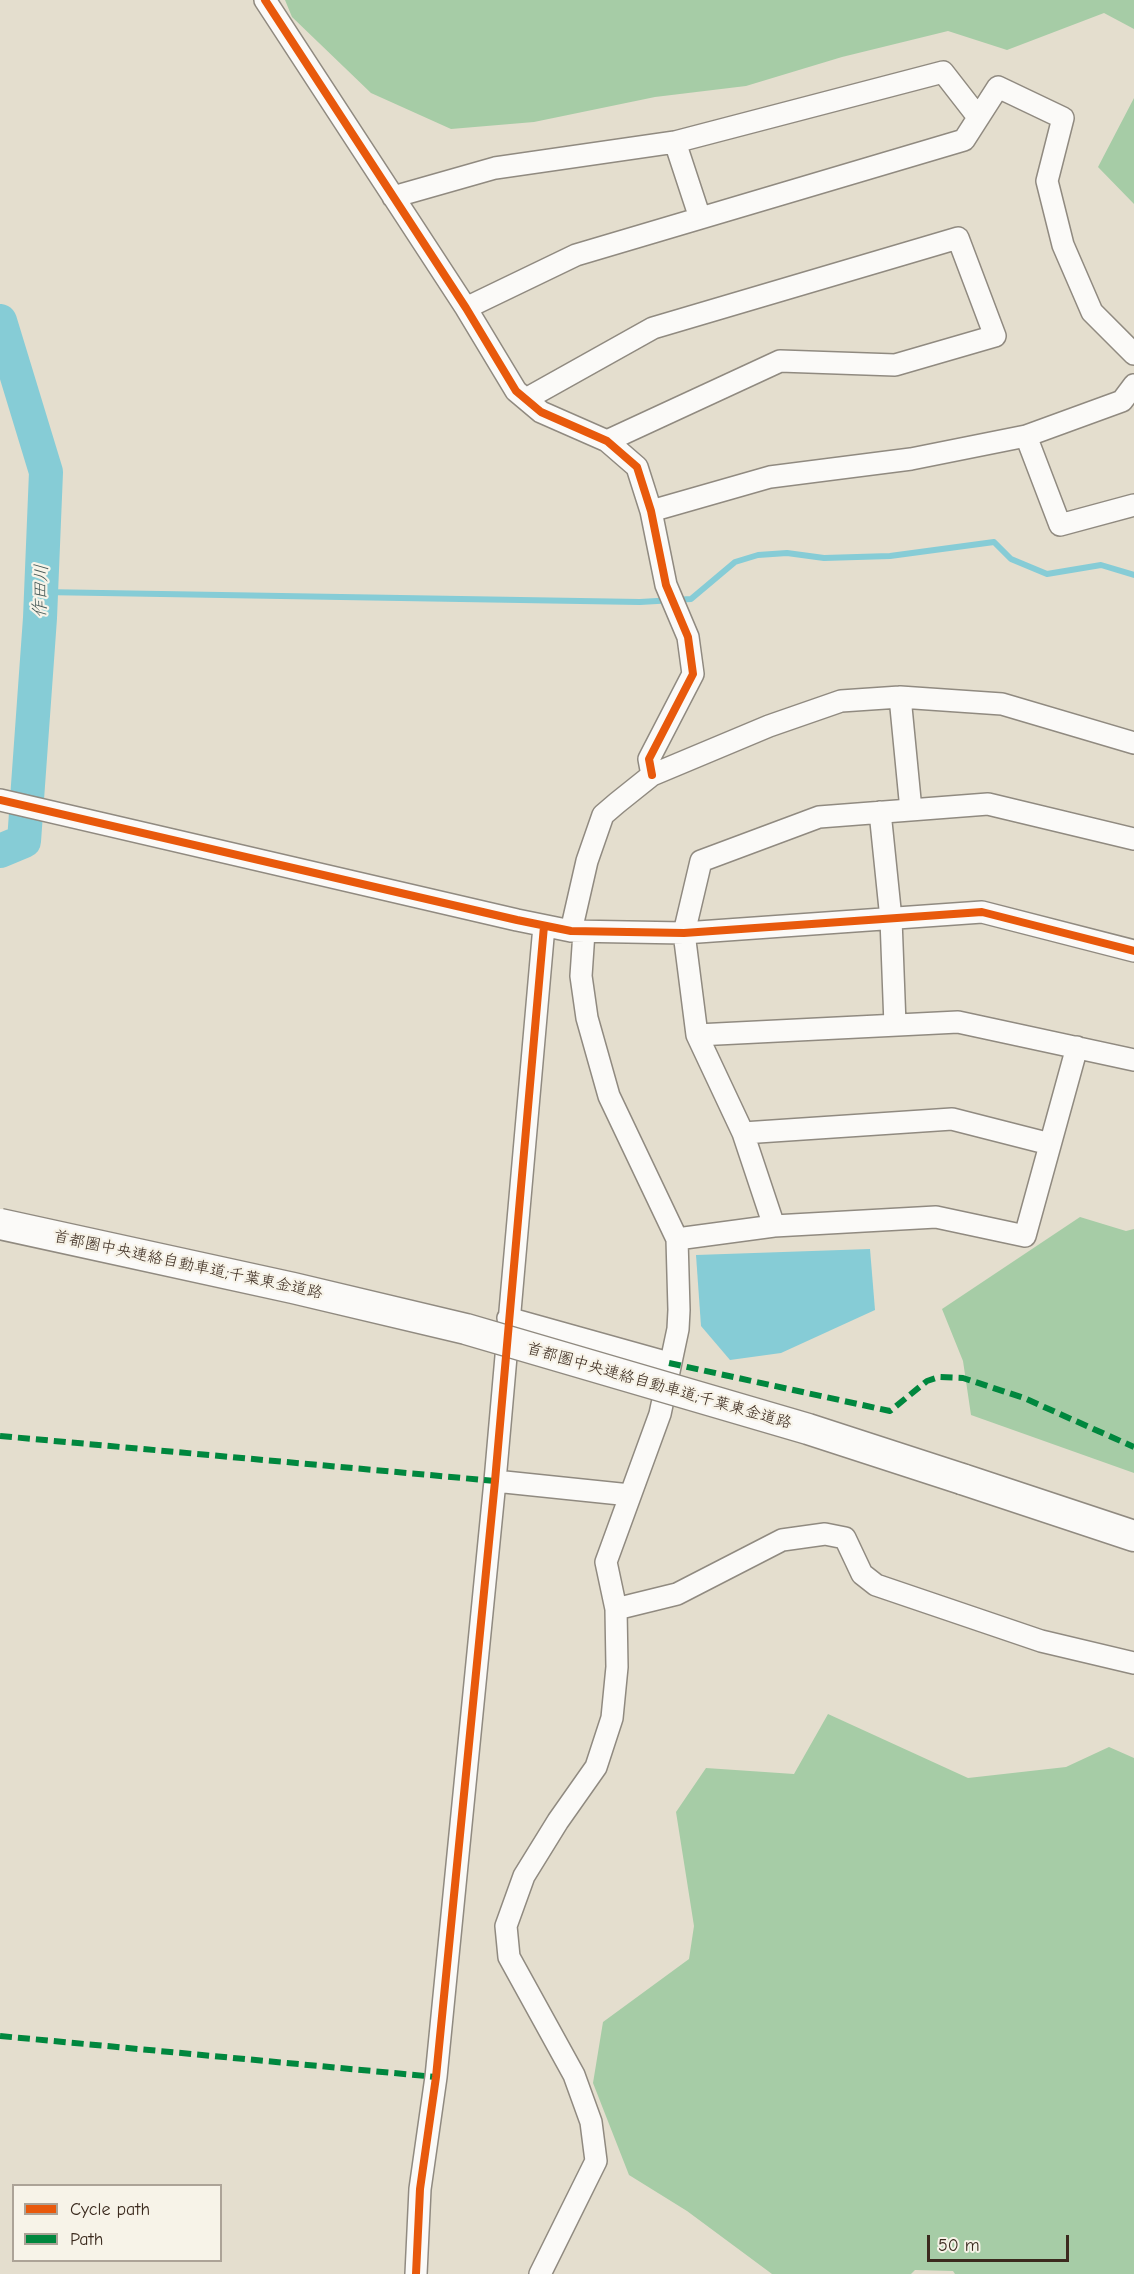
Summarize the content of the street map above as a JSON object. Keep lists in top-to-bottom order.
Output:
{
  "streets": {
    "highway": ["首都圏中央連絡自動車道;千葉東金道路"]
  },
  "water": ["作田川"],
  "legend": ["Cycle path", "Path"],
  "scale_bar": "50 m"
}
